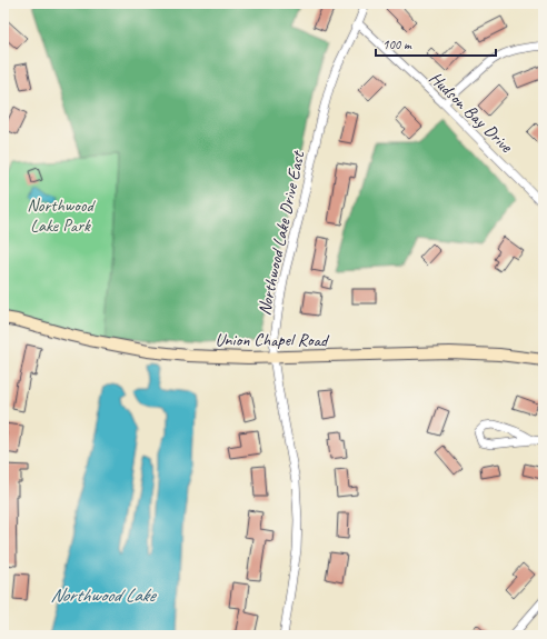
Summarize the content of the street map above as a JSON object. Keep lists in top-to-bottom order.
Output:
{
  "streets": {
    "street": ["Hudson Bay Drive", "Northwood Lake Drive East", "Union Chapel Road"]
  },
  "crossings": [
    ["Hudson Bay Drive", "Northwood Lake Drive East"],
    ["Northwood Lake Drive East", "Union Chapel Road"]
  ],
  "water": ["Northwood Lake"],
  "parks": ["Northwood Lake Park"],
  "scale_bar": "100 m"
}
